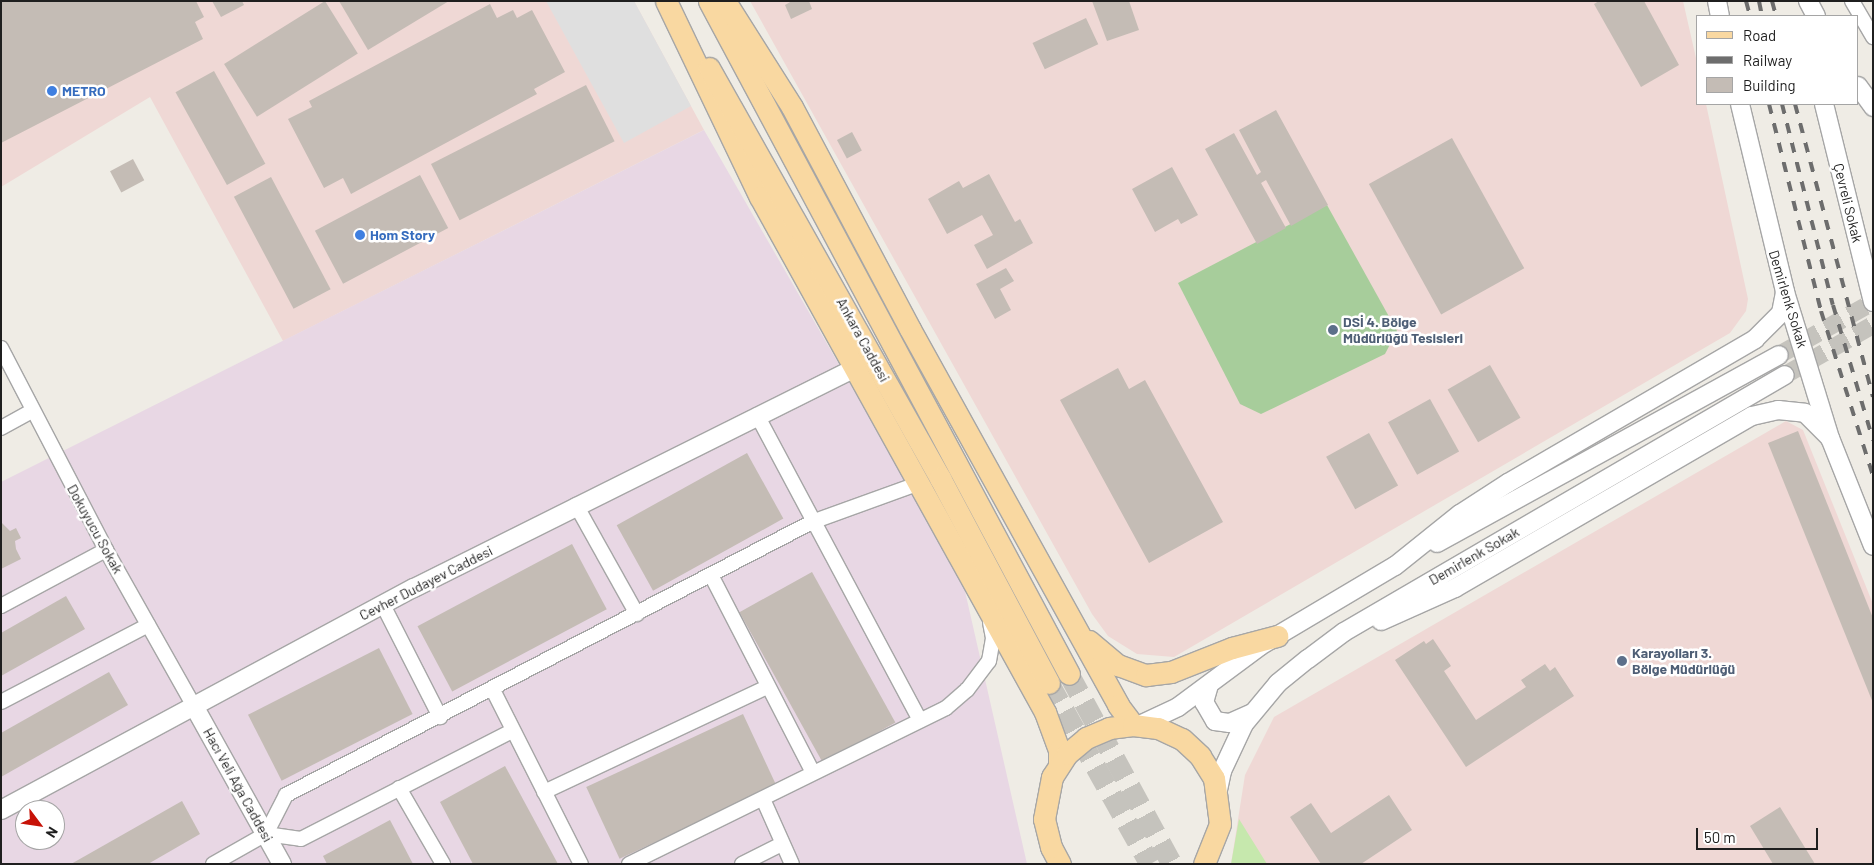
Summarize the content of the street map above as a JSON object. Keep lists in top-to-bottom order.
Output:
{
  "streets": {
    "main road": ["Ankara Caddesi"],
    "street": [
      "Çevreli Sokak",
      "Demirlenk Sokak",
      "Dokuyucu Sokak",
      "Cevher Dudayev Caddesi",
      "Hacı Veli Ağa Caddesi"
    ]
  },
  "crossings": [
    ["Dokuyucu Sokak", "Cevher Dudayev Caddesi"],
    ["Dokuyucu Sokak", "Hacı Veli Ağa Caddesi"],
    ["Cevher Dudayev Caddesi", "Hacı Veli Ağa Caddesi"]
  ],
  "places": [
    "METRO",
    "Hom Story",
    "DSİ 4. Bölge Müdürlüğü Tesisleri",
    "Karayolları 3. Bölge Müdürlüğü"
  ],
  "legend": ["Road", "Railway", "Building"],
  "scale_bar": "50 m",
  "north": "bottom right"
}
